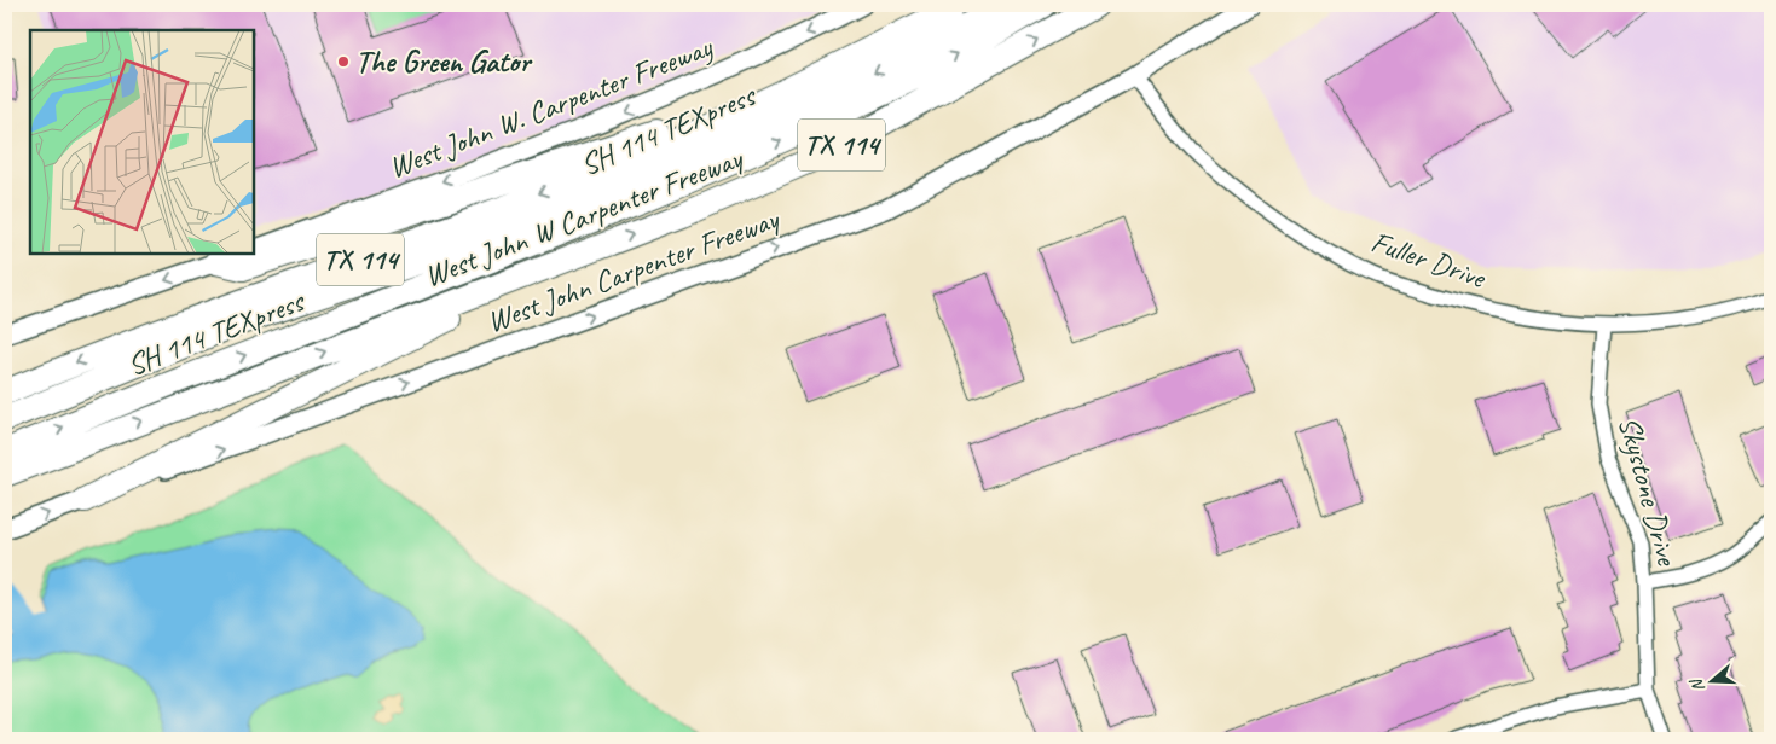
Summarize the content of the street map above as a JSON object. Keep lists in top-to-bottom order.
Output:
{
  "streets": {
    "highway": ["SH 114 TEXpress", "TX 114", "West John W Carpenter Freeway"],
    "main road": ["West John W. Carpenter Freeway", "West John Carpenter Freeway"],
    "street": ["Fuller Drive", "Skystone Drive"]
  },
  "crossings": [
    ["Fuller Drive", "West John Carpenter Freeway"],
    ["Fuller Drive", "Skystone Drive"]
  ],
  "one_way": ["West John W. Carpenter Freeway", "West John Carpenter Freeway"],
  "places": ["The Green Gator"],
  "north": "left"
}
